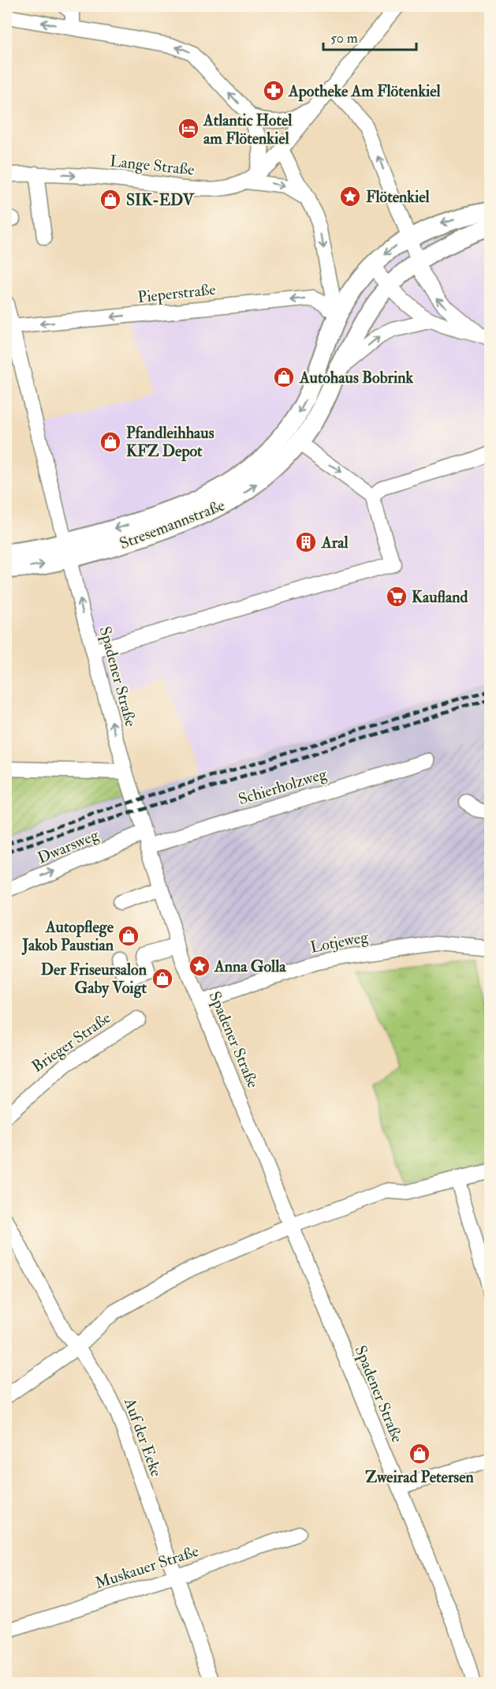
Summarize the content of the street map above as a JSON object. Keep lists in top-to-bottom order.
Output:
{
  "streets": {
    "main road": ["Stresemannstraße"],
    "street": [
      "Lange Straße",
      "Pieperstraße",
      "Spadener Straße",
      "Schierholzweg",
      "Dwarsweg",
      "Lotjeweg",
      "Brieger Straße",
      "Auf der Eeke",
      "Muskauer Straße"
    ]
  },
  "crossings": [
    ["Pieperstraße", "Stresemannstraße"],
    ["Pieperstraße", "Spadener Straße"],
    ["Stresemannstraße", "Spadener Straße"],
    ["Spadener Straße", "Schierholzweg"],
    ["Spadener Straße", "Dwarsweg"],
    ["Spadener Straße", "Lotjeweg"],
    ["Schierholzweg", "Dwarsweg"],
    ["Auf der Eeke", "Muskauer Straße"]
  ],
  "one_way": ["Lange Straße", "Pieperstraße"],
  "places": {
    "pharmacy": ["Apotheke Am Flötenkiel"],
    "hotel": ["Atlantic Hotel am Flötenkiel"],
    "place": ["Flötenkiel", "Anna Golla"],
    "shop": [
      "SIK-EDV",
      "Autohaus Bobrink",
      "Pfandleihhaus KFZ Depot",
      "Autopflege Jakob Paustian",
      "Der Friseursalon Gaby Voigt",
      "Zweirad Petersen"
    ],
    "building": ["Aral"],
    "supermarket": ["Kaufland"]
  },
  "scale_bar": "50 m"
}
